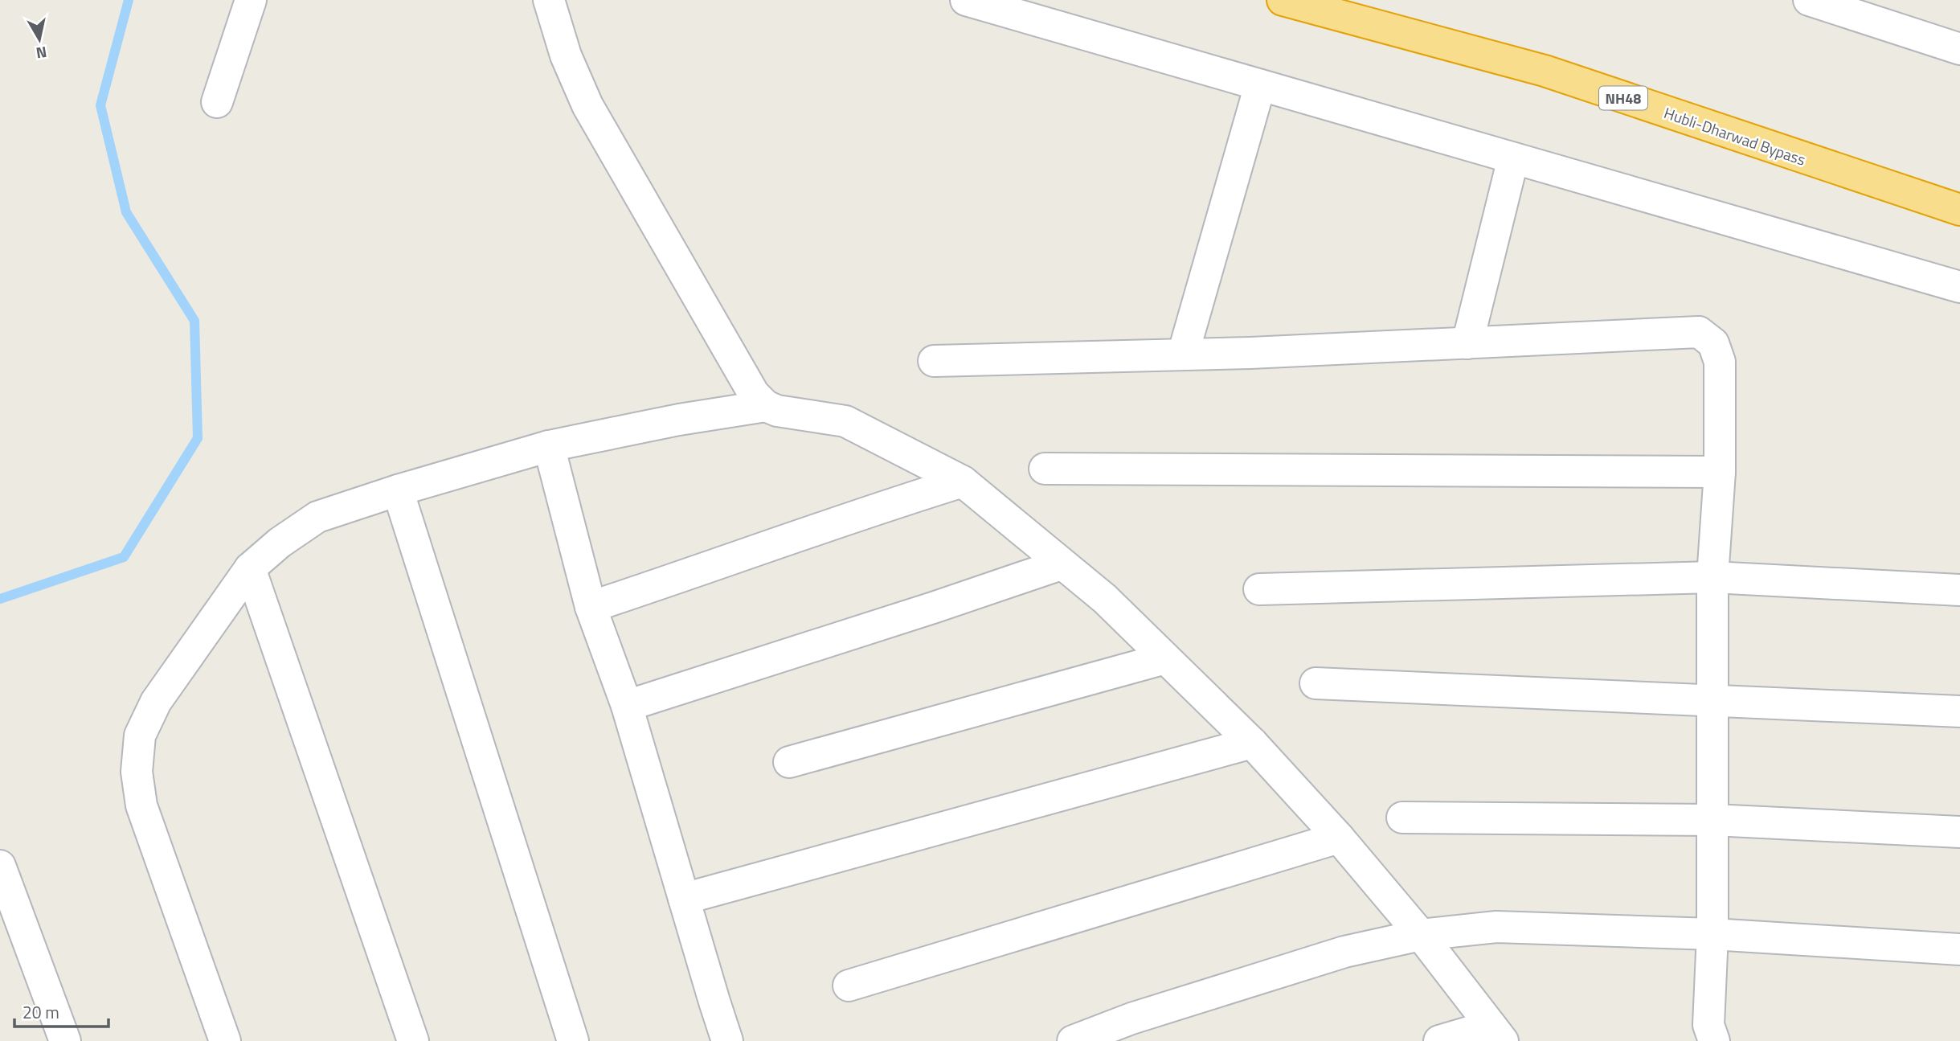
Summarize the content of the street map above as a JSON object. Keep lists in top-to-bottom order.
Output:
{
  "streets": {
    "highway": ["NH48", "Hubli-Dharwad Bypass"]
  },
  "scale_bar": "20 m",
  "north": "bottom"
}
